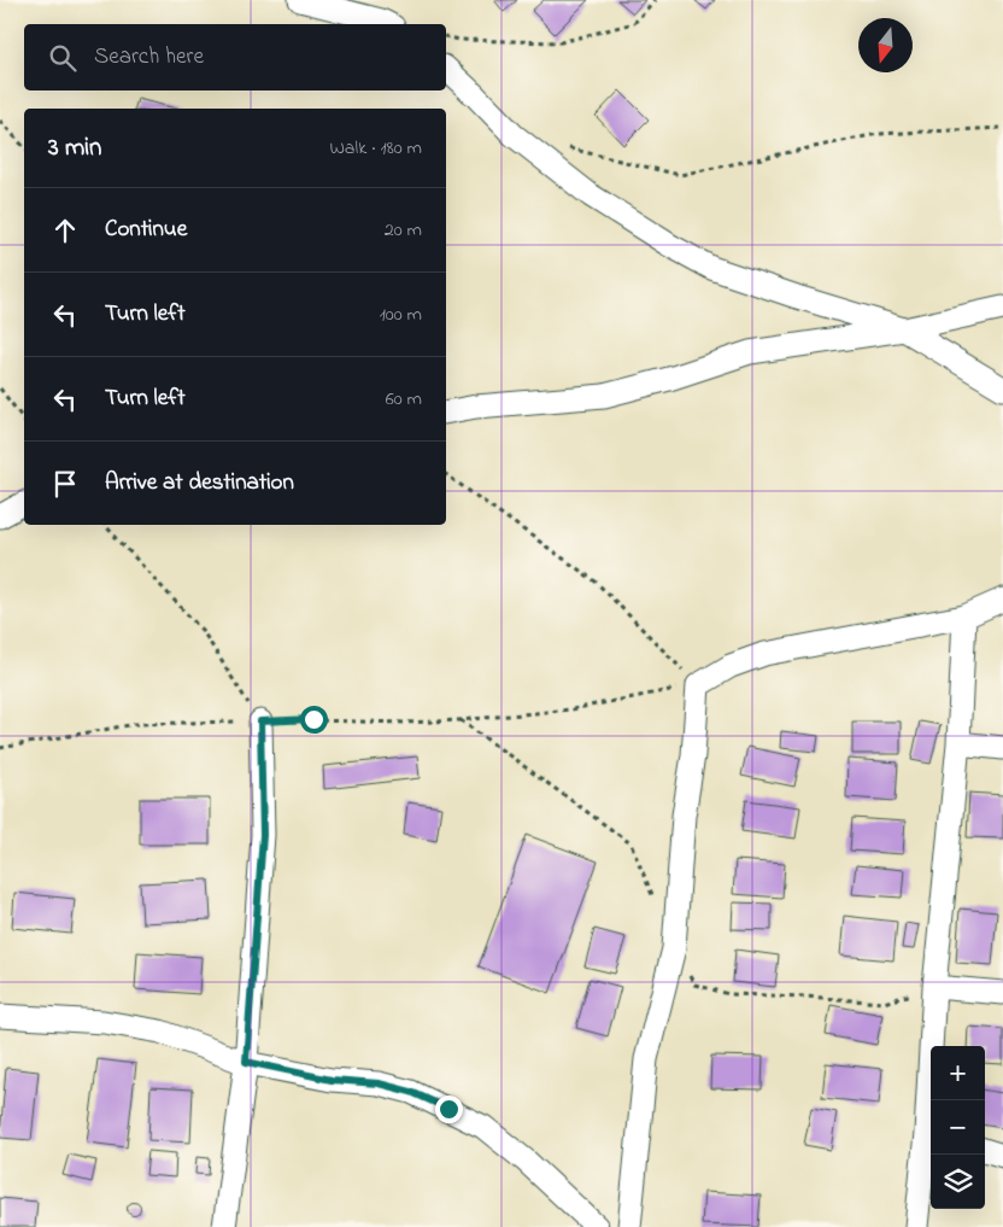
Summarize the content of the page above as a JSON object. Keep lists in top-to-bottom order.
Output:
{
  "north": "bottom",
  "page": {
    "search": "Search here",
    "heading": ["3 min", "Walk · 180 m"],
    "list": [
      ["Continue", "20 m"],
      ["Turn left", "100 m"],
      ["Turn left", "60 m"],
      "Arrive at destination"
    ],
    "map_buttons": ["+", "−"]
  }
}
